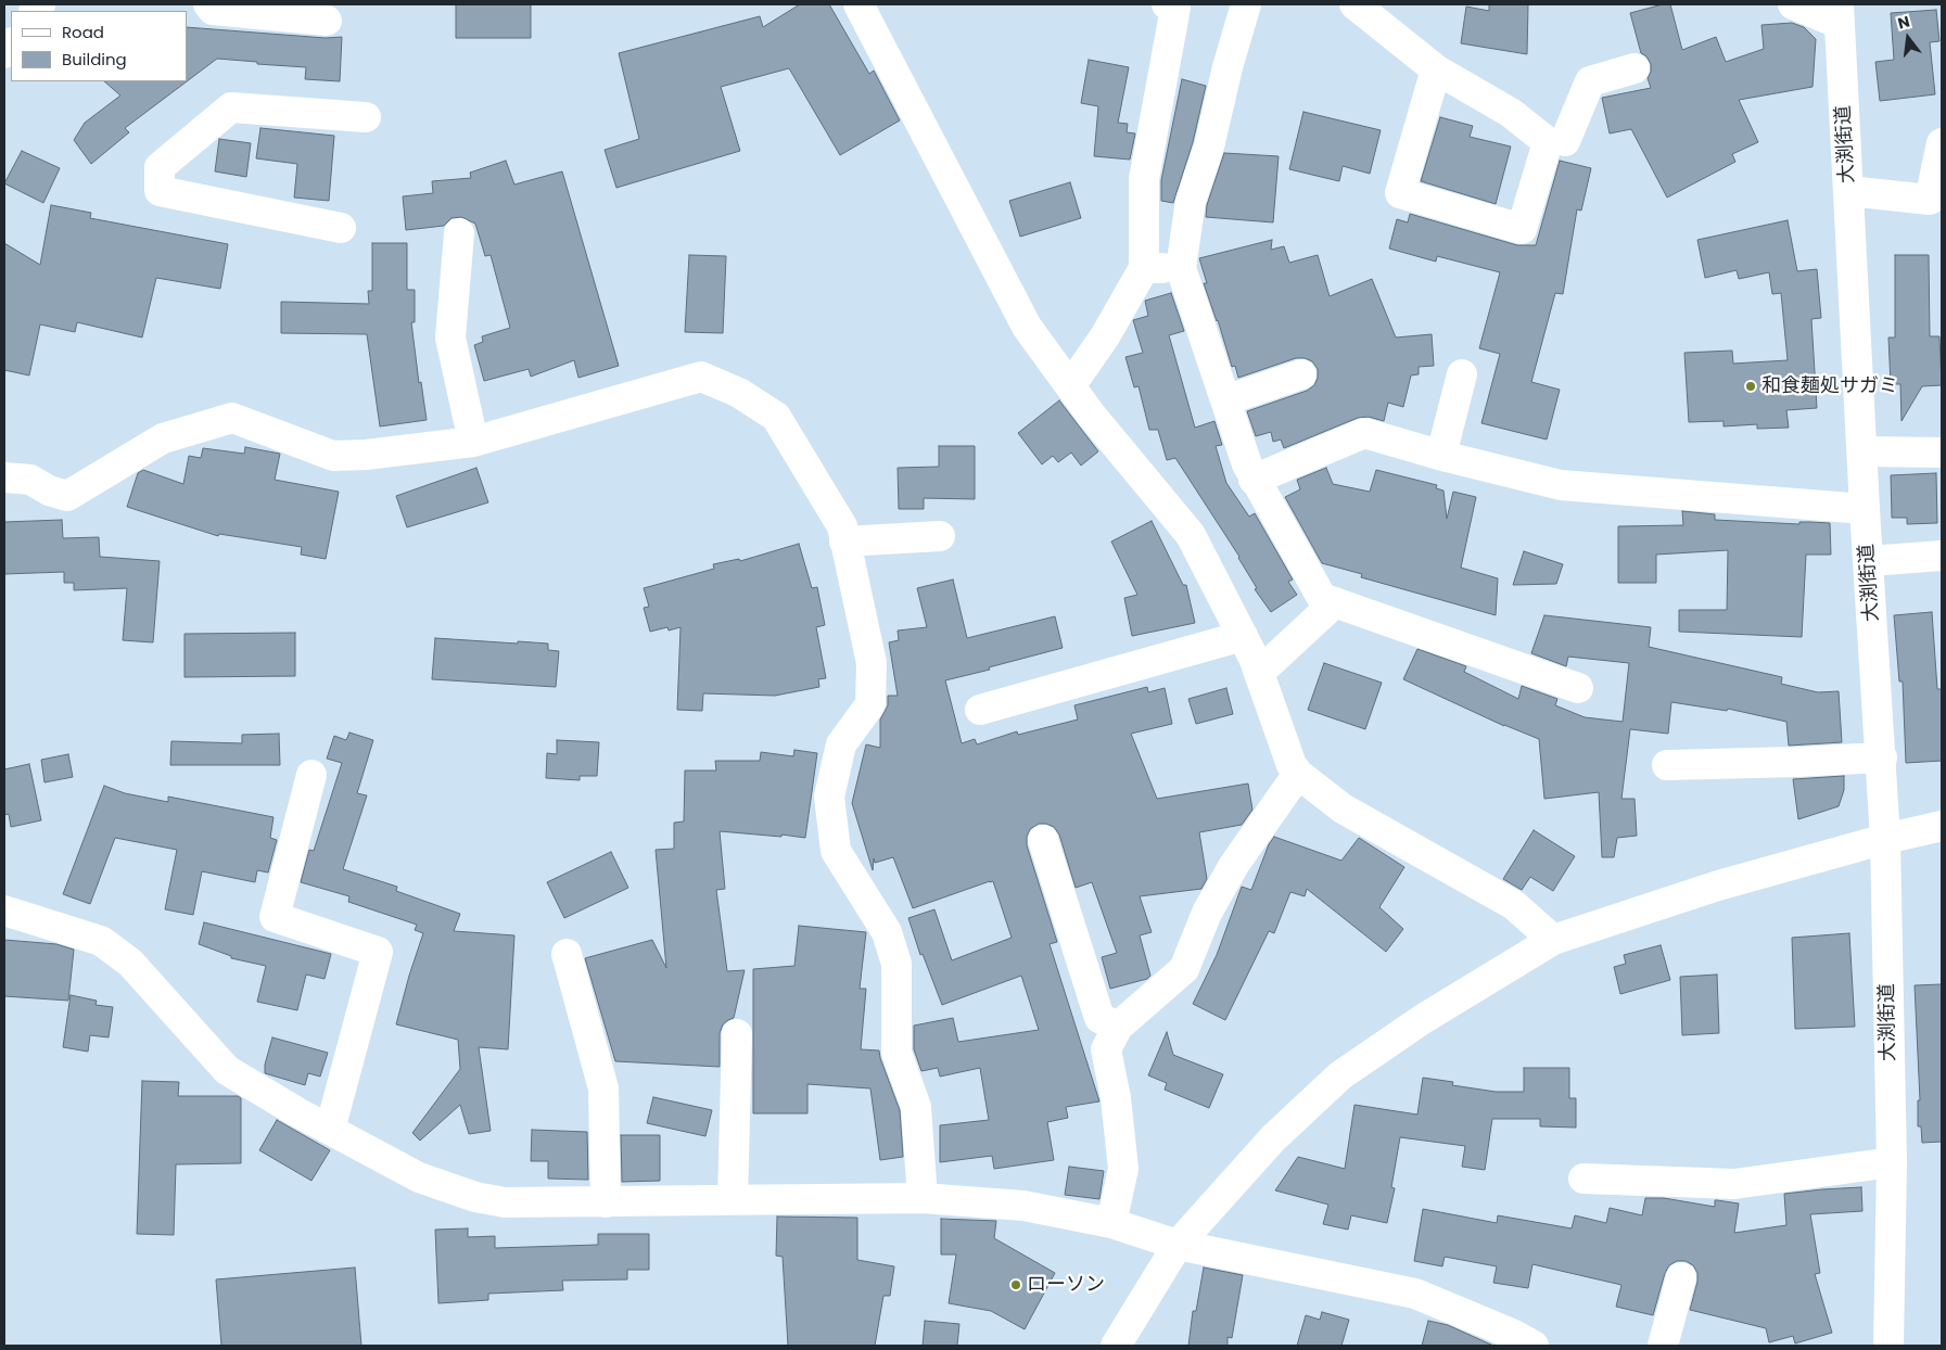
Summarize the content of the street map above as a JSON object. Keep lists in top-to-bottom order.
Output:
{
  "streets": {
    "street": ["大渕街道"]
  },
  "places": ["和食麺処サガミ", "ローソン"],
  "legend": ["Road", "Building"],
  "north": "top"
}
